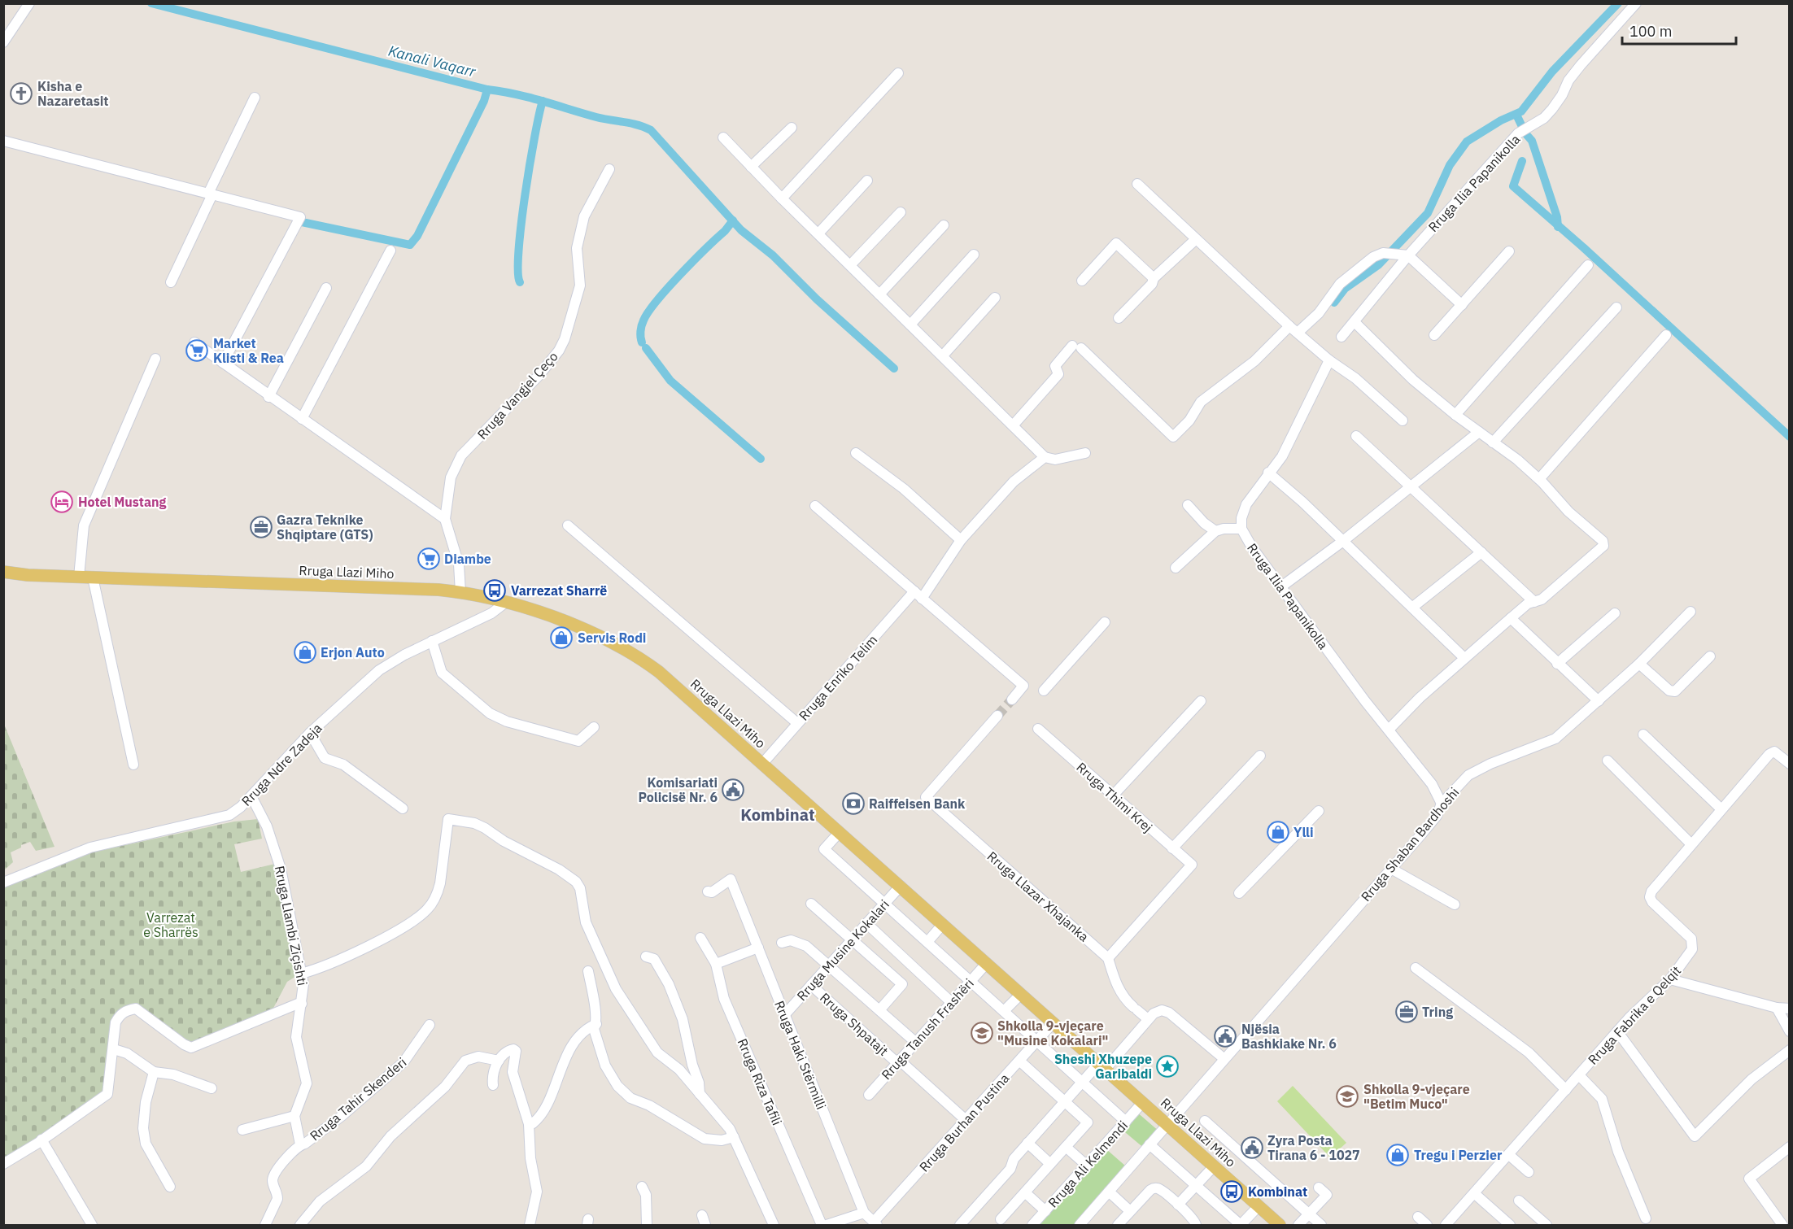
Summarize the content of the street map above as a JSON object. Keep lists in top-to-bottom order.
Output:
{
  "streets": {
    "main road": ["Rruga Llazi Miho"],
    "street": [
      "Rruga Ilia Papanikolla",
      "Rruga Vangjel Çeço",
      "Rruga Enriko Telim",
      "Rruga Ndre Zadeja",
      "Rruga Thimi Krej",
      "Rruga Shaban Bardhoshi",
      "Rruga Llazar Xhajanka",
      "Rruga Llambi Ziçishti",
      "Rruga Musine Kokalari",
      "Rruga Fabrika e Qelqit",
      "Rruga Shpatajt",
      "Rruga Tanush Frashëri",
      "Rruga Haki Stërmilli",
      "Rruga Riza Tafili",
      "Rruga Tahir Skenderi",
      "Rruga Burhan Pustina",
      "Rruga Ali Kelmendi"
    ]
  },
  "crossings": [
    ["Rruga Ilia Papanikolla", "Rruga Shaban Bardhoshi"],
    ["Rruga Vangjel Çeço", "Rruga Llazi Miho"],
    ["Rruga Llazi Miho", "Rruga Enriko Telim"],
    ["Rruga Llazi Miho", "Rruga Ndre Zadeja"],
    ["Rruga Llazi Miho", "Rruga Shaban Bardhoshi"],
    ["Rruga Llazi Miho", "Rruga Musine Kokalari"],
    ["Rruga Llazi Miho", "Rruga Tanush Frashëri"],
    ["Rruga Llazi Miho", "Rruga Burhan Pustina"],
    ["Rruga Llazi Miho", "Rruga Ali Kelmendi"],
    ["Rruga Ndre Zadeja", "Rruga Llambi Ziçishti"],
    ["Rruga Thimi Krej", "Rruga Llazar Xhajanka"],
    ["Rruga Musine Kokalari", "Rruga Shpatajt"],
    ["Rruga Musine Kokalari", "Rruga Haki Stërmilli"],
    ["Rruga Shpatajt", "Rruga Tanush Frashëri"],
    ["Rruga Shpatajt", "Rruga Burhan Pustina"],
    ["Rruga Haki Stërmilli", "Rruga Burhan Pustina"]
  ],
  "districts": ["Kombinat"],
  "water": ["Kanali Vaqarr"],
  "parks": ["Varrezat e Sharrës"],
  "places": {
    "church": ["Kisha e Nazaretasit"],
    "supermarket": ["Market Klisti & Rea", "Diambe"],
    "hotel": ["Hotel Mustang"],
    "office": ["Gazra Teknike Shqiptare (GTS)", "Tring"],
    "bus stop": ["Varrezat Sharrë", "Kombinat"],
    "shop": [
      "Servis Rodi",
      "Erjon Auto",
      "Ylli",
      "Tregu i Perzier"
    ],
    "public building": ["Komisariati Policisë Nr. 6", "Njësia Bashkiake Nr. 6", "Zyra Posta Tirana 6 - 1027"],
    "bank": ["Raiffeisen Bank"],
    "school or university": ["Shkolla 9-vjeçare \"Musine Kokalari\"", "Shkolla 9-vjeçare \"Betim Muco\""],
    "place": ["Sheshi Xhuzepe Garibaldi"]
  },
  "scale_bar": "100 m"
}
